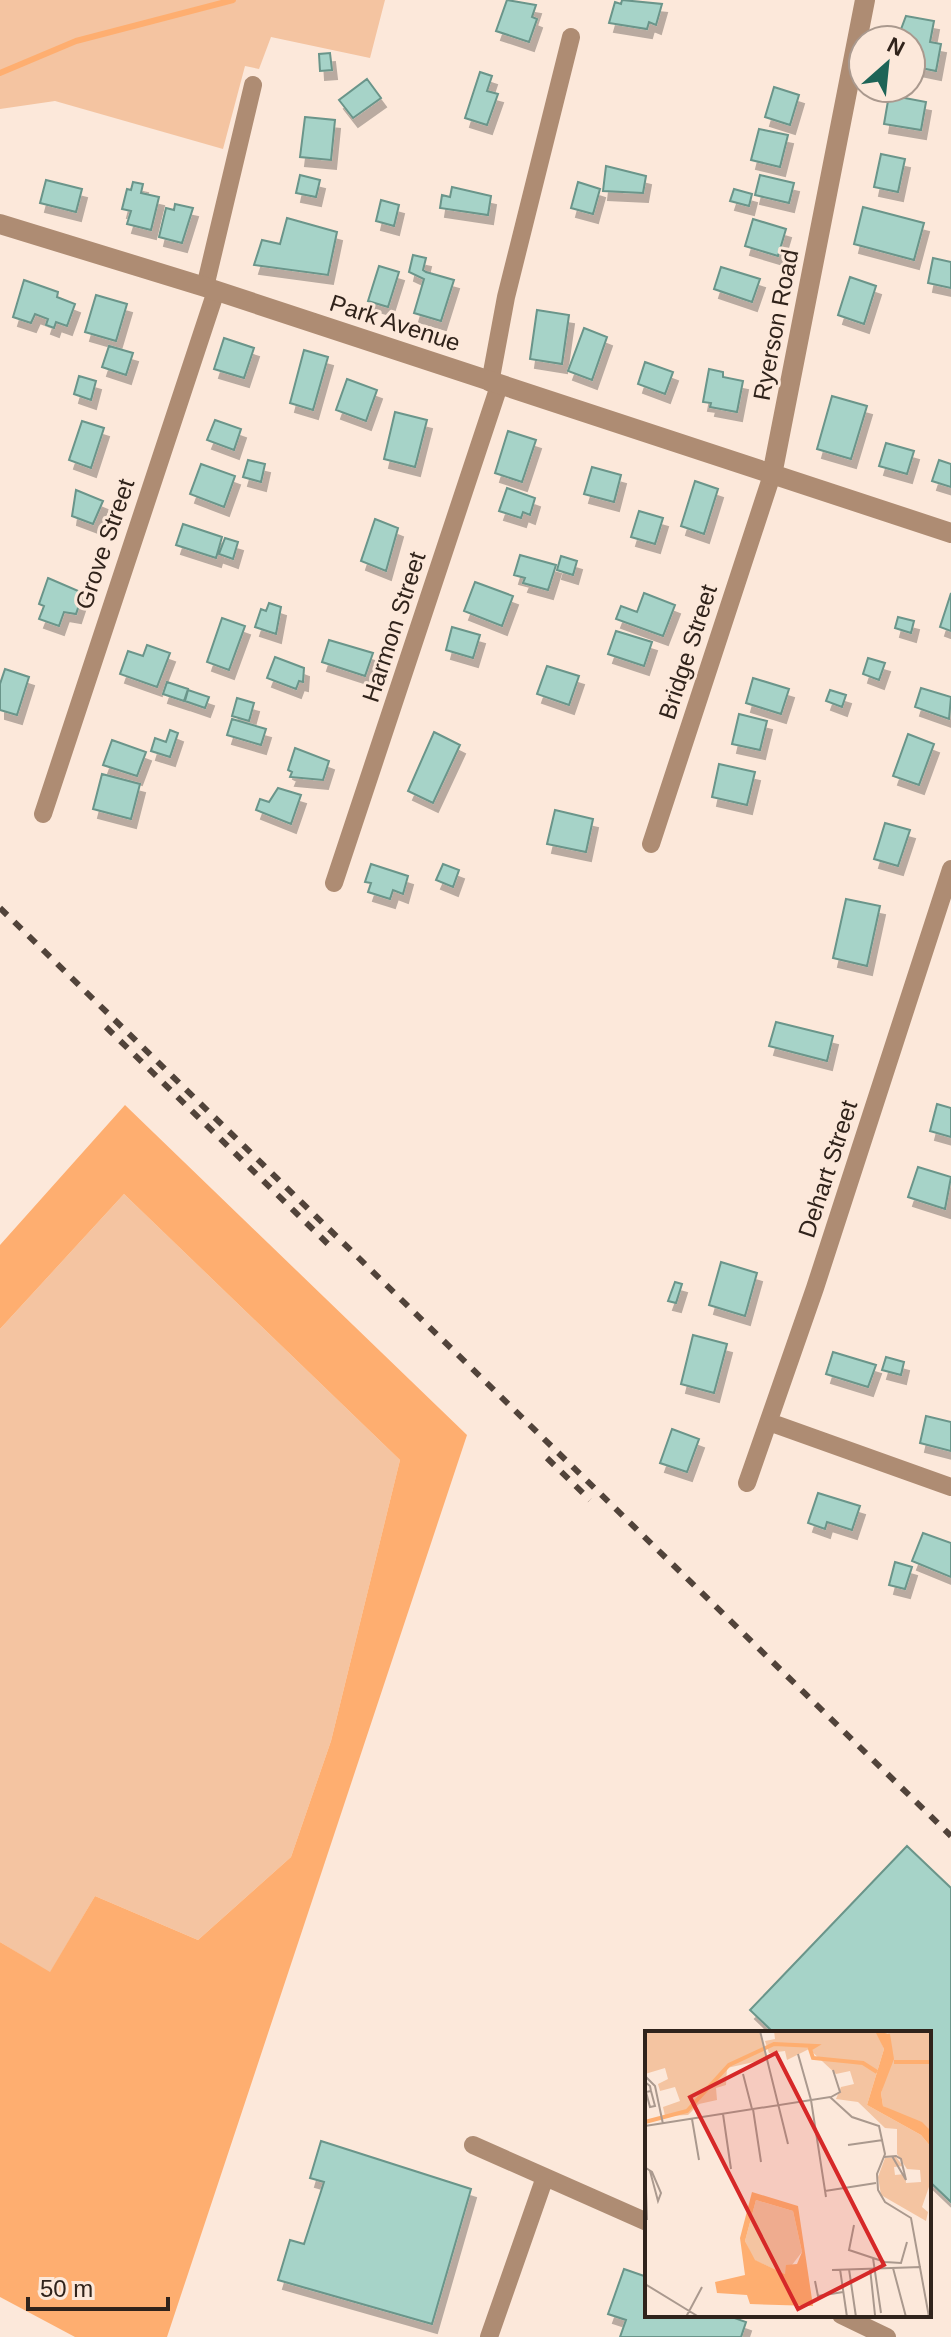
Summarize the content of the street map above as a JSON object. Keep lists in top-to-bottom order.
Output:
{
  "streets": {
    "street": [
      "Park Avenue",
      "Ryerson Road",
      "Grove Street",
      "Harmon Street",
      "Bridge Street",
      "Dehart Street"
    ]
  },
  "crossings": [
    ["Park Avenue", "Ryerson Road"],
    ["Park Avenue", "Grove Street"],
    ["Park Avenue", "Harmon Street"],
    ["Park Avenue", "Bridge Street"],
    ["Ryerson Road", "Bridge Street"]
  ],
  "scale_bar": "50 m",
  "north": "top right"
}
